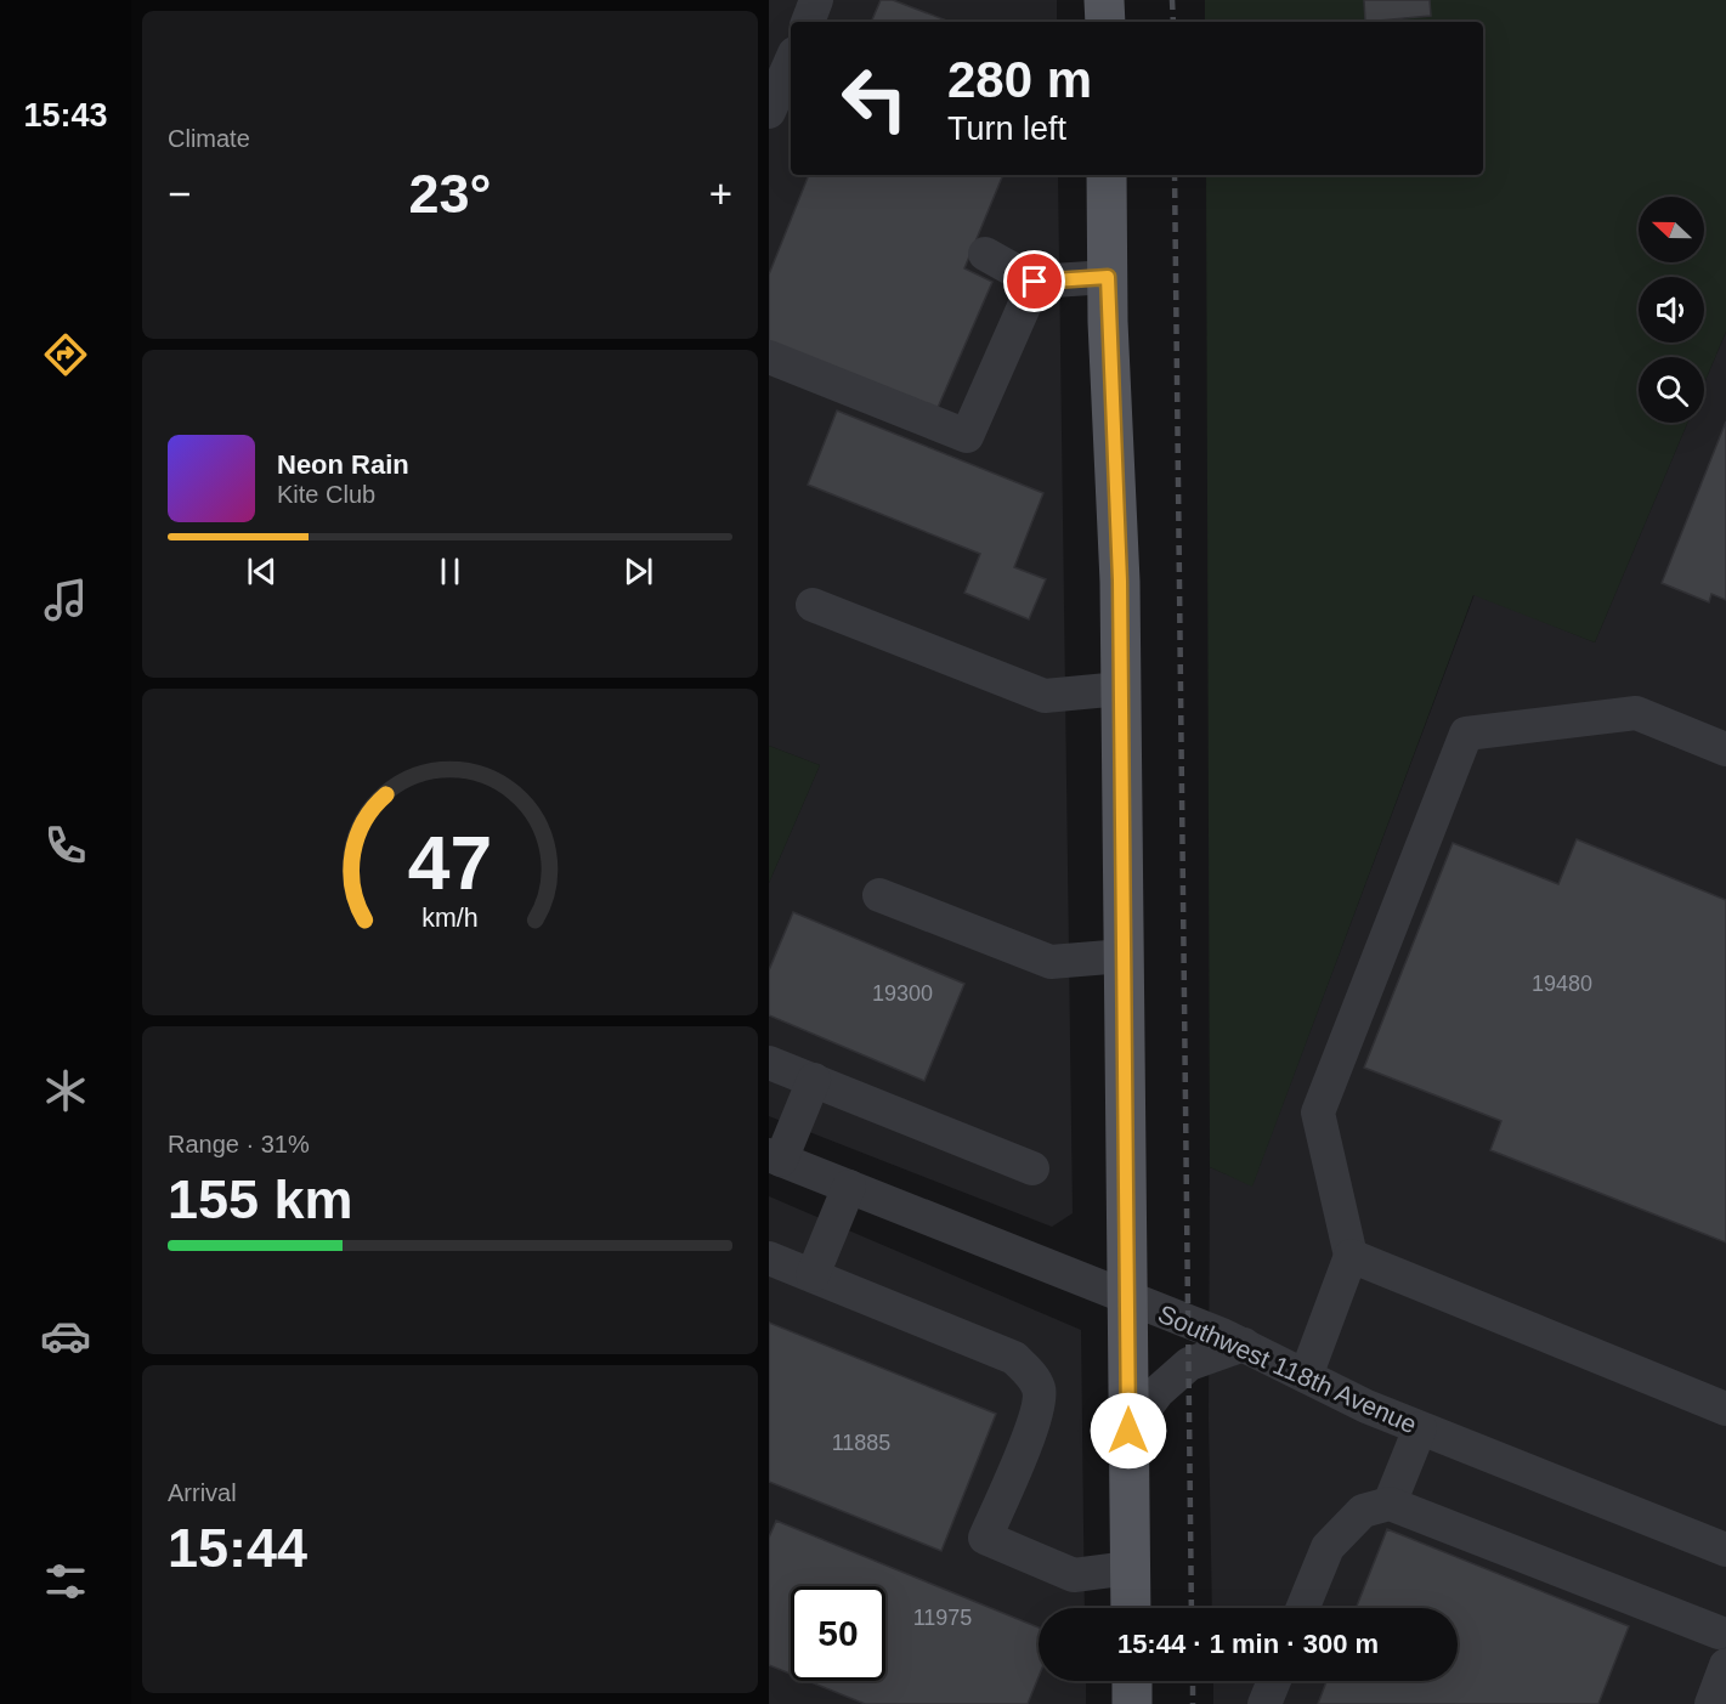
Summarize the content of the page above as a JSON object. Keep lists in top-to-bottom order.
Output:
{
  "streets": {
    "street": ["Southwest 118th Avenue"]
  },
  "house_numbers": [
    "19480",
    "19300",
    "11885",
    "11975"
  ],
  "north": "left",
  "page": {
    "tabs": "15:43",
    "tile": [
      "Climate",
      ["Range · 31%", "155 km"],
      ["Arrival", "15:44"]
    ],
    "turn": ["280 m", "Turn left"],
    "heat": ["−", "23°", "+"],
    "song": ["Neon Rain", "Kite Club"],
    "limit": "50",
    "trip": "15:44 · 1 min · 300 m",
    "gauge": ["47", "km/h"]
  }
}
